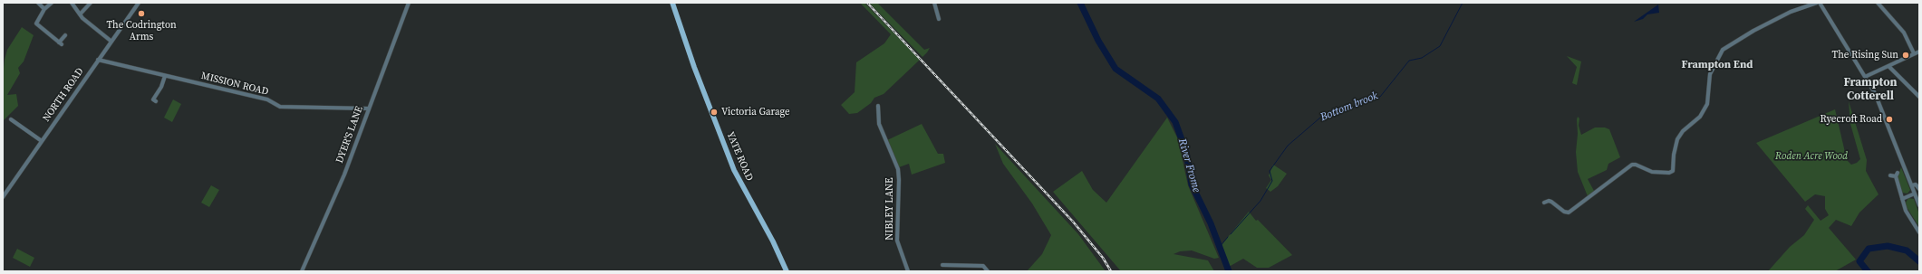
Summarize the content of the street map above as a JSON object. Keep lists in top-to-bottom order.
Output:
{
  "streets": {
    "main road": ["YATE ROAD"],
    "street": [
      "MISSION ROAD",
      "NORTH ROAD",
      "DYER'S LANE",
      "NIBLEY LANE"
    ]
  },
  "crossings": [
    ["MISSION ROAD", "NORTH ROAD"],
    ["MISSION ROAD", "DYER'S LANE"]
  ],
  "districts": ["Frampton End", "Frampton Cotterell"],
  "water": ["Bottom brook", "River Frome"],
  "parks": ["Roden Acre Wood"],
  "places": [
    "The Codrington Arms",
    "The Rising Sun",
    "Victoria Garage",
    "Ryecroft Road"
  ]
}
